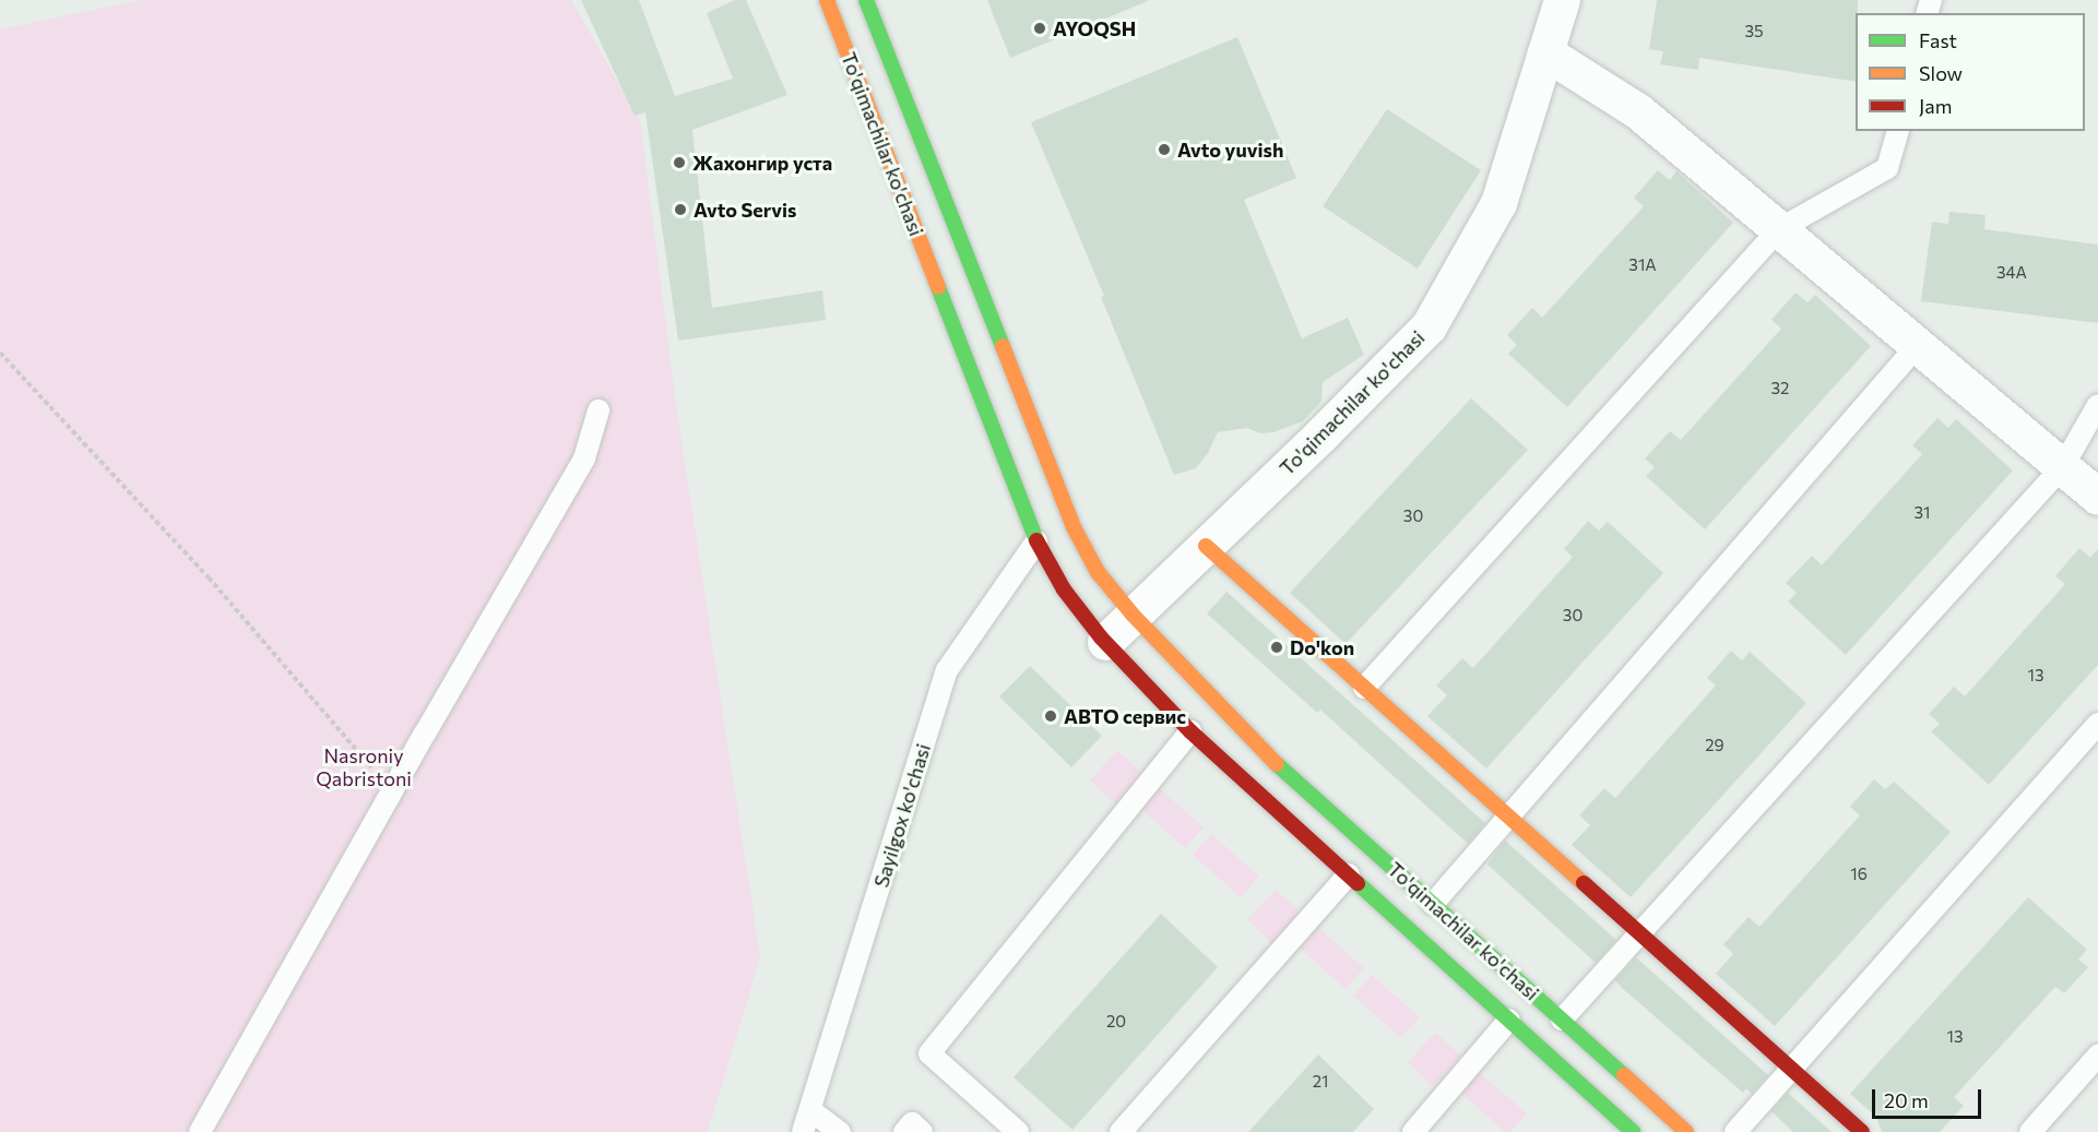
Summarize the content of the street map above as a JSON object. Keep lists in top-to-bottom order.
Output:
{
  "streets": {
    "main road": ["To'qimachilar ko'chasi"],
    "lane": ["Sayilgox ko'chasi"]
  },
  "crossings": [
    ["To'qimachilar ko'chasi", "Sayilgox ko'chasi"]
  ],
  "parks": ["Nasroniy Qabristoni"],
  "places": [
    "AYOQSH",
    "Avto yuvish",
    "Жахонгир уста",
    "Avto Servis",
    "Do'kon",
    "АВТО сервис"
  ],
  "house_numbers": [
    "35",
    "31А",
    "34А",
    "32",
    "31",
    "30",
    "30",
    "13",
    "29",
    "16",
    "20",
    "13",
    "21"
  ],
  "legend": ["Fast", "Slow", "Jam"],
  "scale_bar": "20 m"
}
